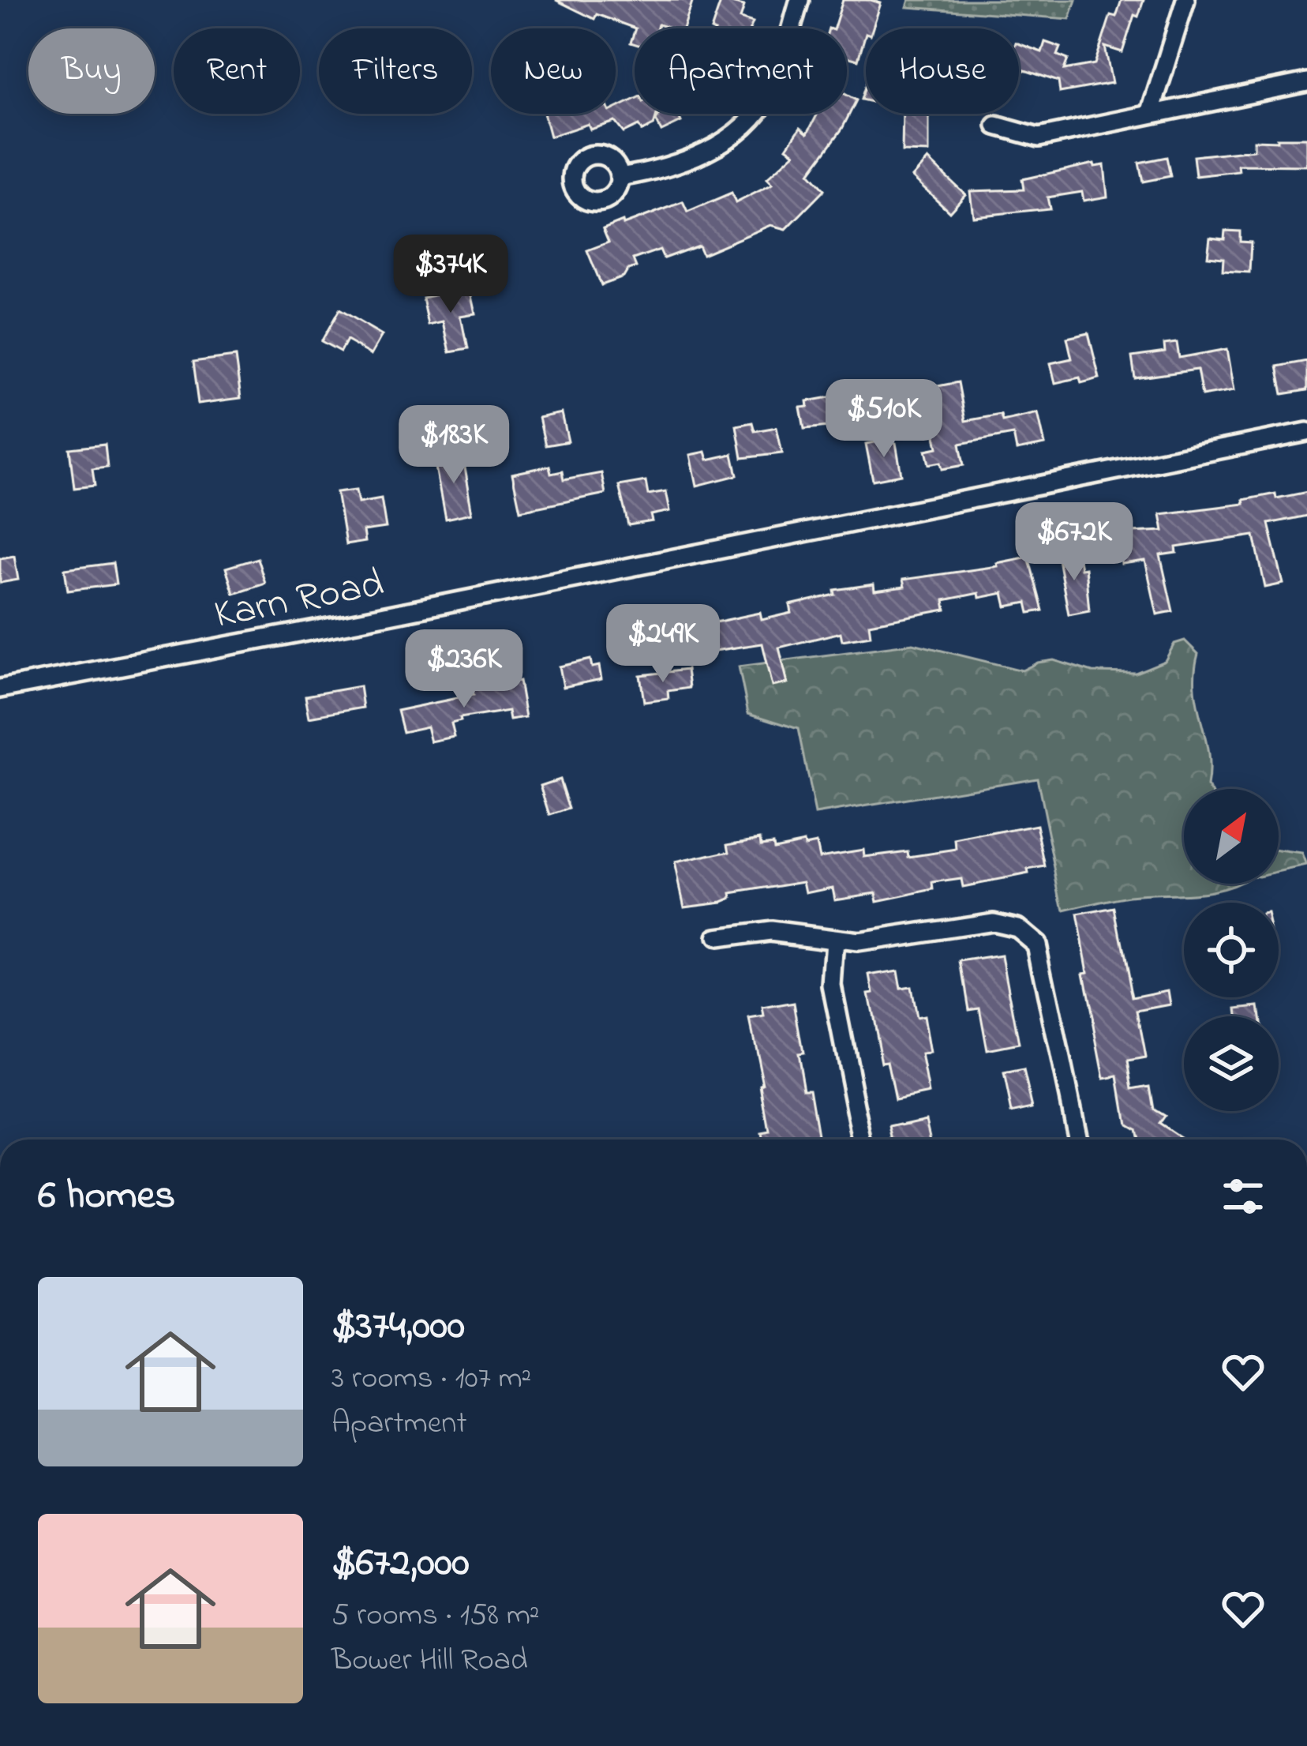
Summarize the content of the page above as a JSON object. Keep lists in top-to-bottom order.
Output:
{
  "streets": {
    "street": ["Karn Road"]
  },
  "north": "top right",
  "page": {
    "chip": [
      "Buy",
      "Rent",
      "Filters",
      "New",
      "Apartment",
      "House"
    ],
    "price": [
      "$374K",
      "$510K",
      "$183K",
      "$672K",
      "$249K",
      "$236K"
    ],
    "heading": "6 homes",
    "list": [
      {
        "name": "$374,000",
        "note": "3 rooms · 107 m² · Apartment"
      },
      {
        "name": "$672,000",
        "note": "5 rooms · 158 m² · Bower Hill Road"
      }
    ]
  }
}
